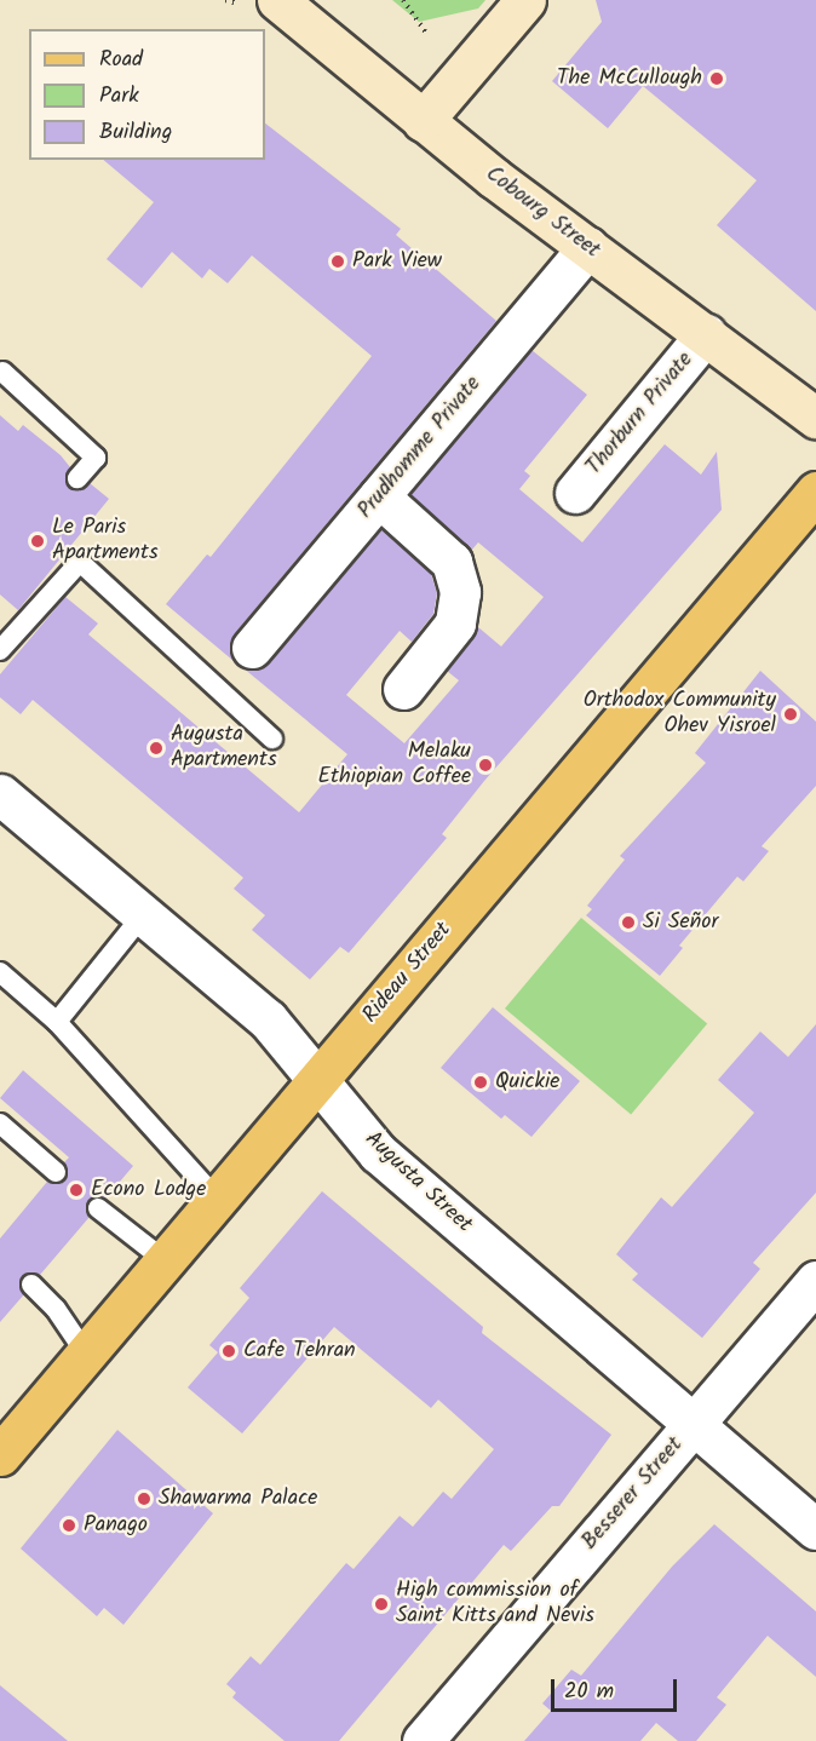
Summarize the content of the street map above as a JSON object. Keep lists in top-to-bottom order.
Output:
{
  "streets": {
    "main road": ["Rideau Street"],
    "street": [
      "Cobourg Street",
      "Thorburn Private",
      "Prudhomme Private",
      "Augusta Street",
      "Besserer Street"
    ]
  },
  "crossings": [
    ["Cobourg Street", "Thorburn Private"],
    ["Cobourg Street", "Prudhomme Private"],
    ["Rideau Street", "Augusta Street"],
    ["Augusta Street", "Besserer Street"]
  ],
  "places": [
    "The McCullough",
    "Park View",
    "Le Paris Apartments",
    "Orthodox Community Ohev Yisroel",
    "Augusta Apartments",
    "Melaku Ethiopian Coffee",
    "Si Señor",
    "Quickie",
    "Econo Lodge",
    "Cafe Tehran",
    "Shawarma Palace",
    "Panago",
    "High commission of Saint Kitts and Nevis"
  ],
  "legend": ["Road", "Park", "Building"],
  "scale_bar": "20 m"
}
